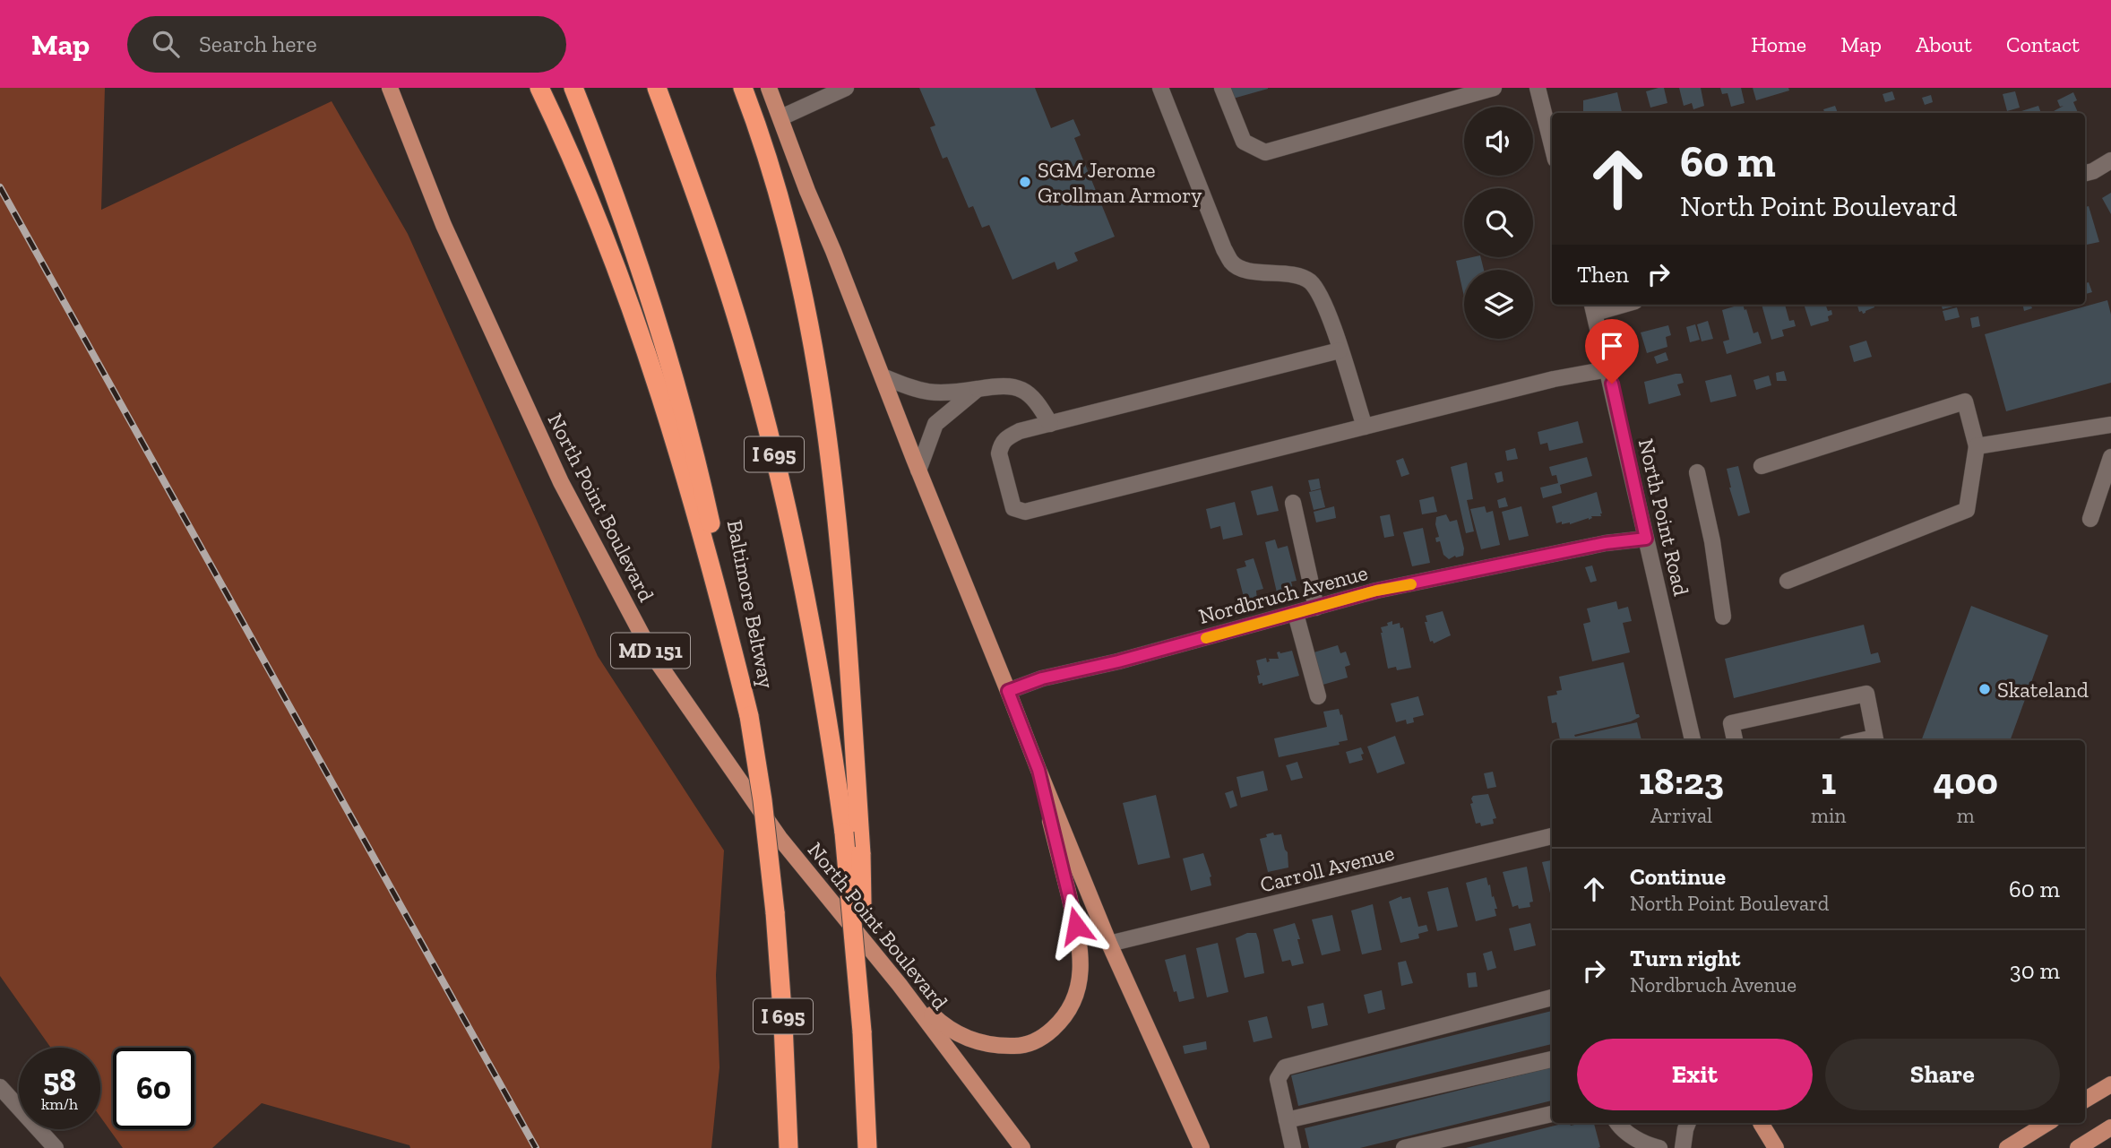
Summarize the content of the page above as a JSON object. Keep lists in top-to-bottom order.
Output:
{
  "streets": {
    "highway": ["I 695", "Baltimore Beltway"],
    "main road": ["North Point Boulevard", "MD 151"],
    "street": ["North Point Road", "Nordbruch Avenue", "Carroll Avenue"]
  },
  "crossings": [
    ["North Point Road", "Nordbruch Avenue"]
  ],
  "places": ["SGM Jerome Grollman Armory", "Skateland"],
  "page": {
    "header": "Map",
    "search": "Search here",
    "nav": [
      "Home",
      "Map",
      "About",
      "Contact"
    ],
    "turn": ["60 m", "North Point Boulevard"],
    "then": "Then",
    "eta": [
      "18:23",
      "Arrival",
      "1",
      "min",
      "400",
      "m"
    ],
    "list": [
      {
        "name": "Continue",
        "note": "North Point Boulevard",
        "value": "60 m"
      },
      {
        "name": "Turn right",
        "note": "Nordbruch Avenue",
        "value": "30 m"
      }
    ],
    "buttons": ["Exit", "Share"],
    "speed": "58 km/h",
    "limit": "60"
  }
}
